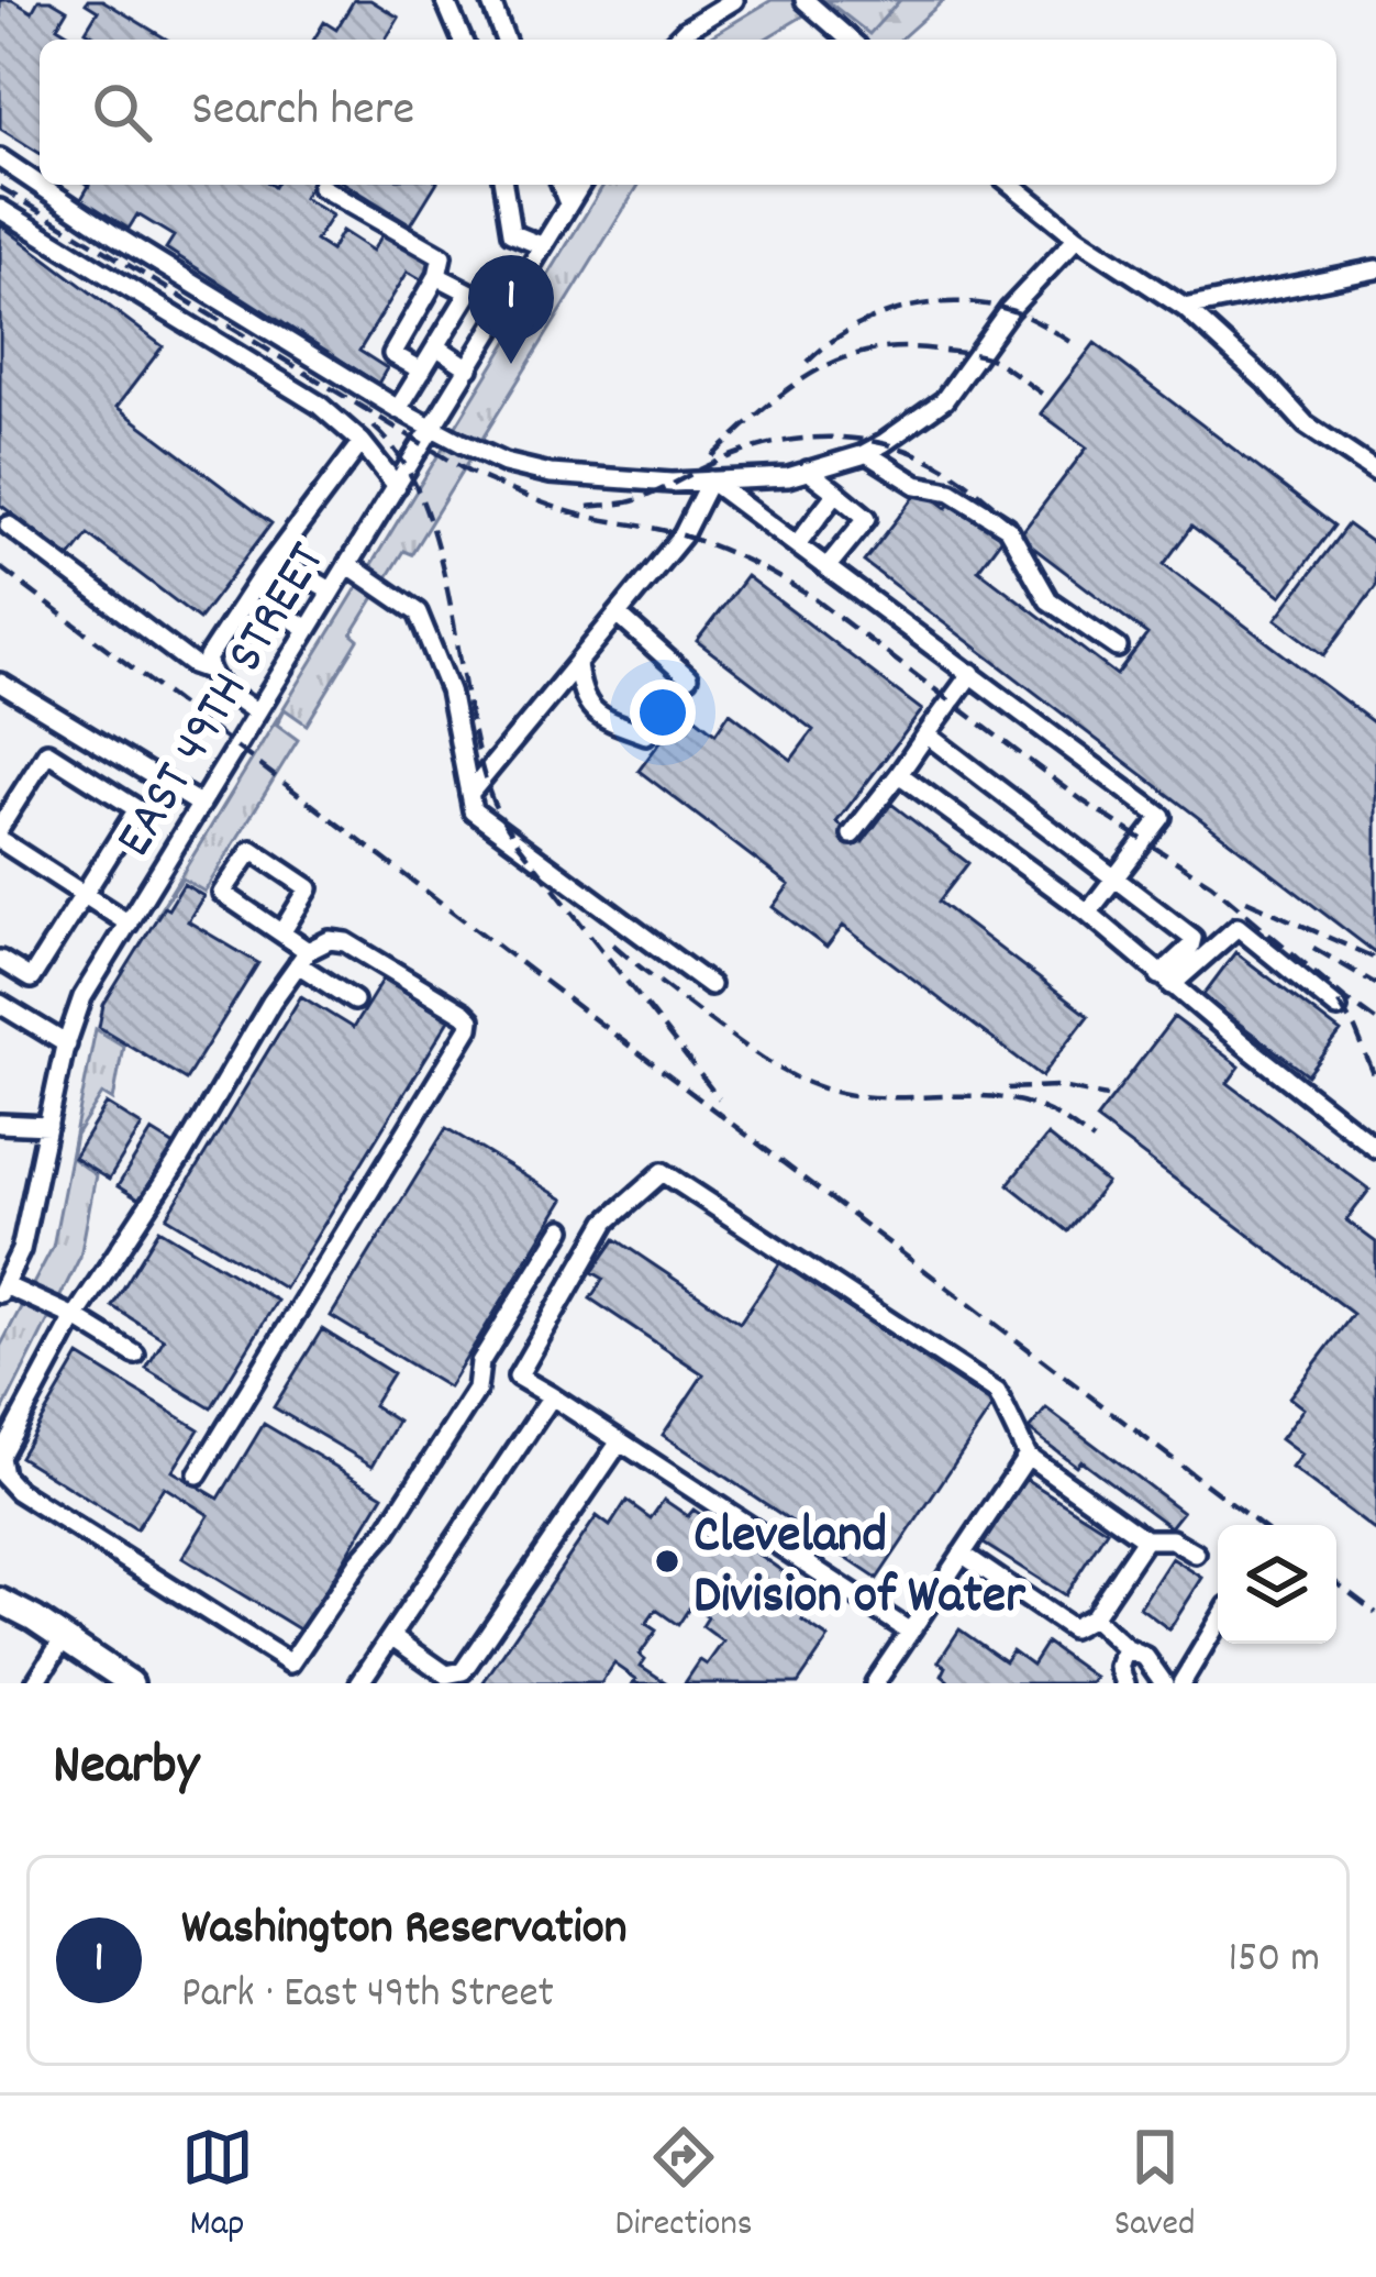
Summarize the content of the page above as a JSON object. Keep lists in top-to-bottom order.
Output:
{
  "streets": {
    "street": ["EAST 49TH STREET"]
  },
  "places": ["Cleveland Division of Water"],
  "page": {
    "search": "Search here",
    "pins": "1",
    "heading": "Nearby",
    "list": [
      {
        "mark": "1",
        "name": "Washington Reservation",
        "note": "Park · East 49th Street",
        "value": "150 m"
      }
    ],
    "nav": ["Map", "Directions", "Saved"]
  }
}
